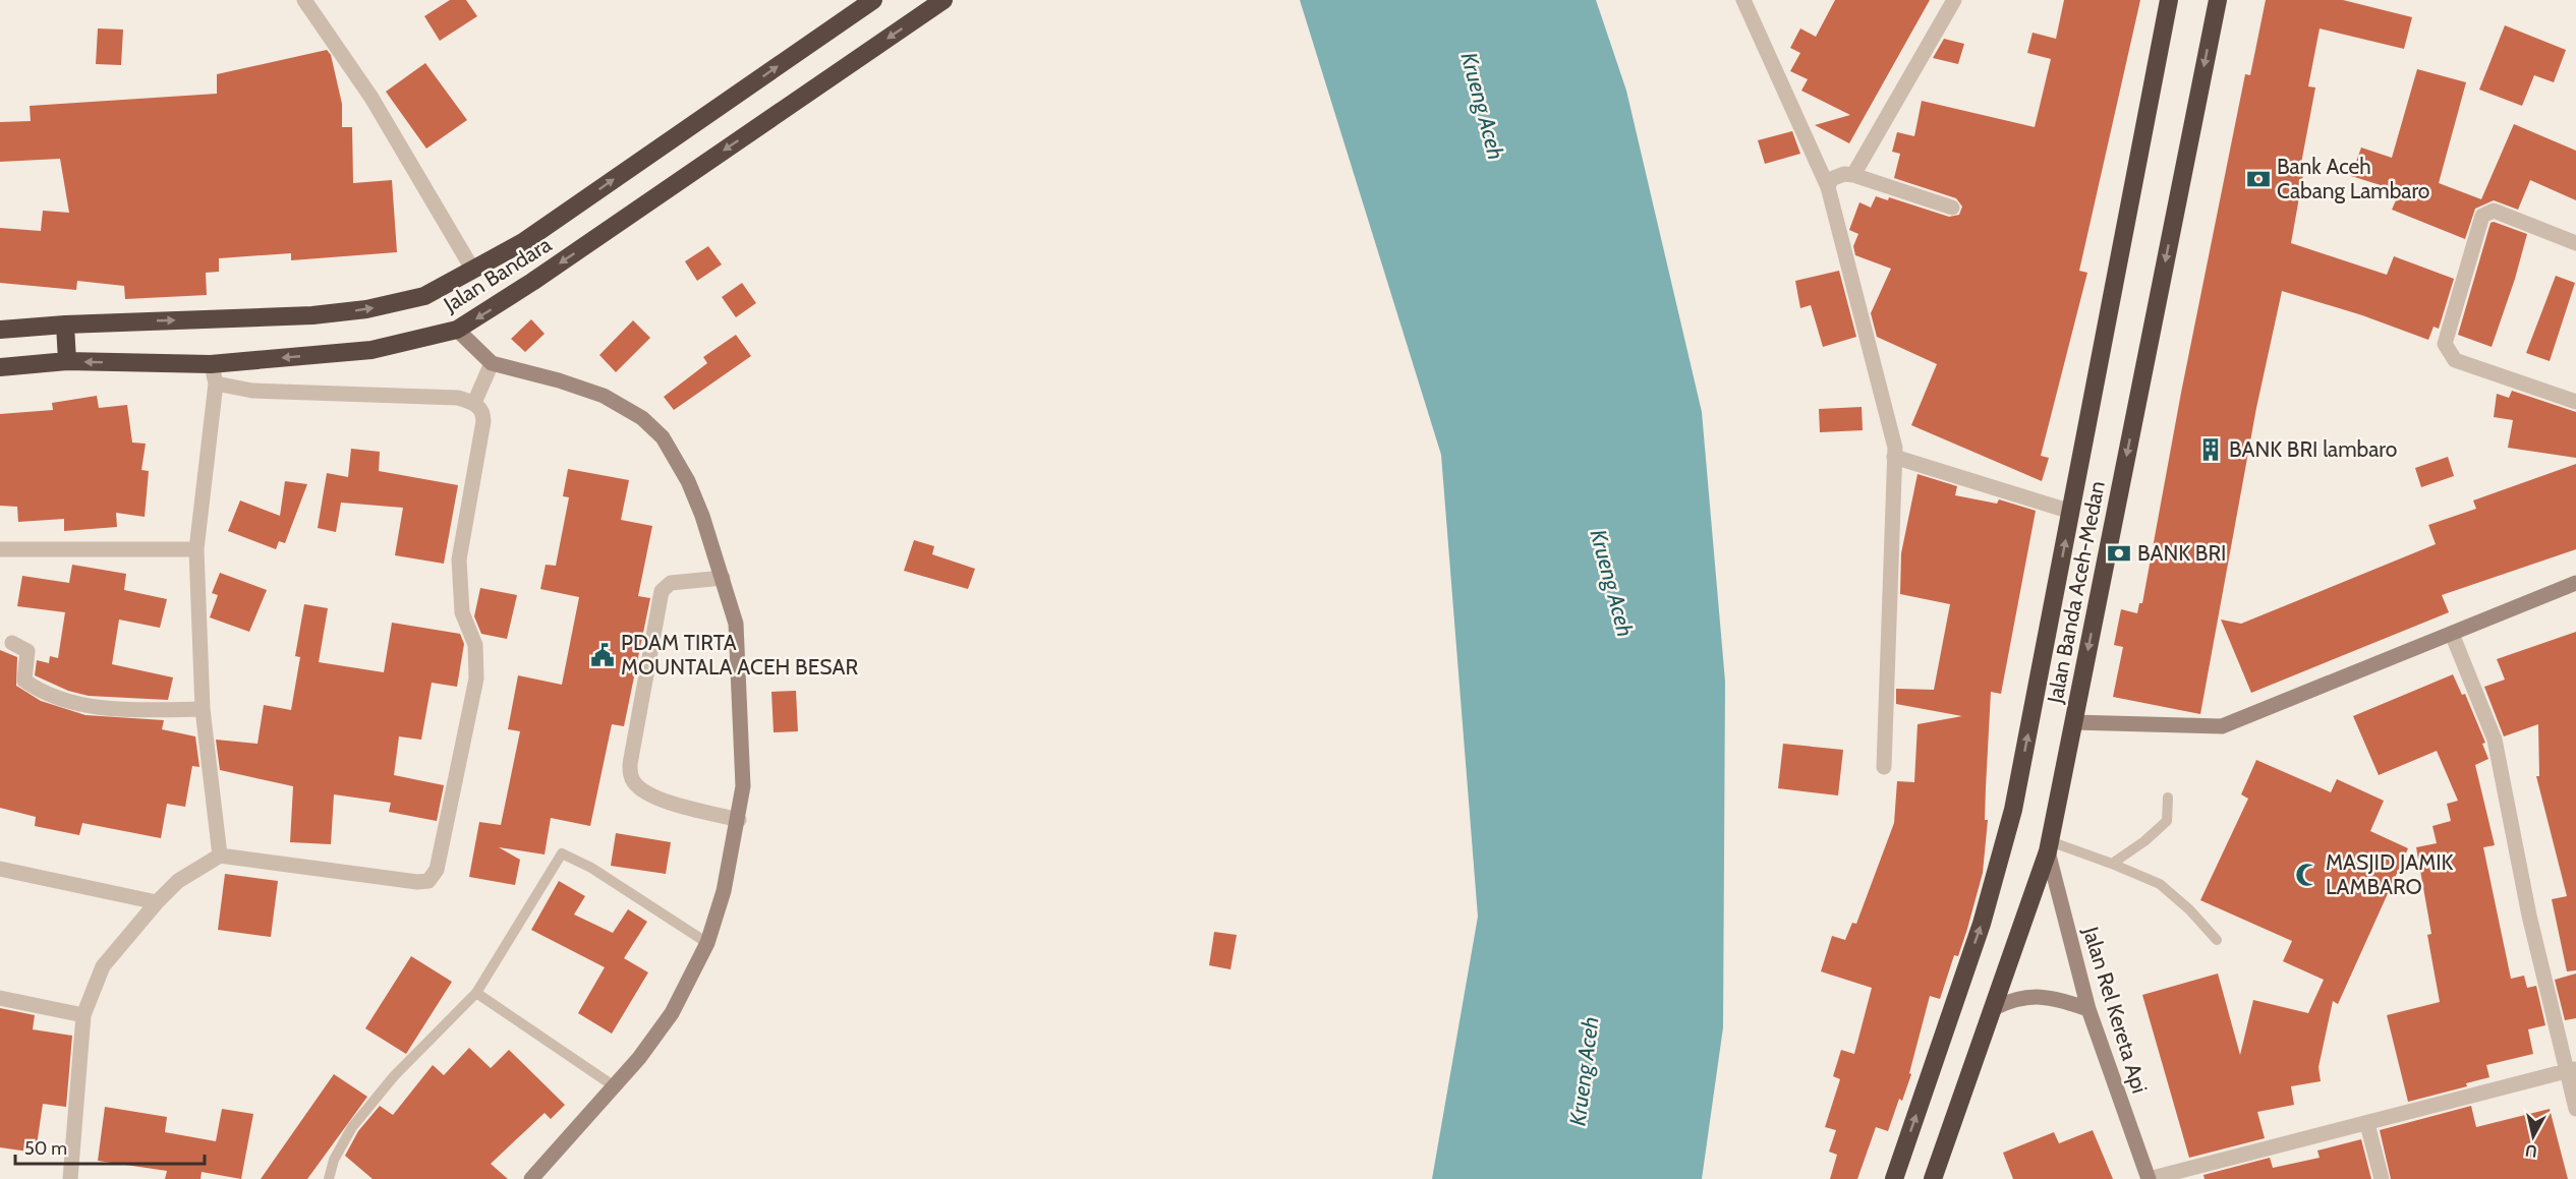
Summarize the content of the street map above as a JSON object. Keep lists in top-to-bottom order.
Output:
{
  "streets": {
    "highway": ["Jalan Bandara", "Jalan Banda Aceh-Medan"],
    "street": ["Jalan Rel Kereta Api"]
  },
  "crossings": [
    ["Jalan Banda Aceh-Medan", "Jalan Rel Kereta Api"]
  ],
  "water": ["Krueng Aceh"],
  "places": {
    "bank": ["Bank Aceh Cabang Lambaro", "BANK BRI"],
    "building": ["BANK BRI lambaro"],
    "public building": ["PDAM TIRTA MOUNTALA ACEH BESAR"],
    "mosque": ["MASJID JAMIK LAMBARO"]
  },
  "scale_bar": "50 m",
  "north": "bottom"
}
